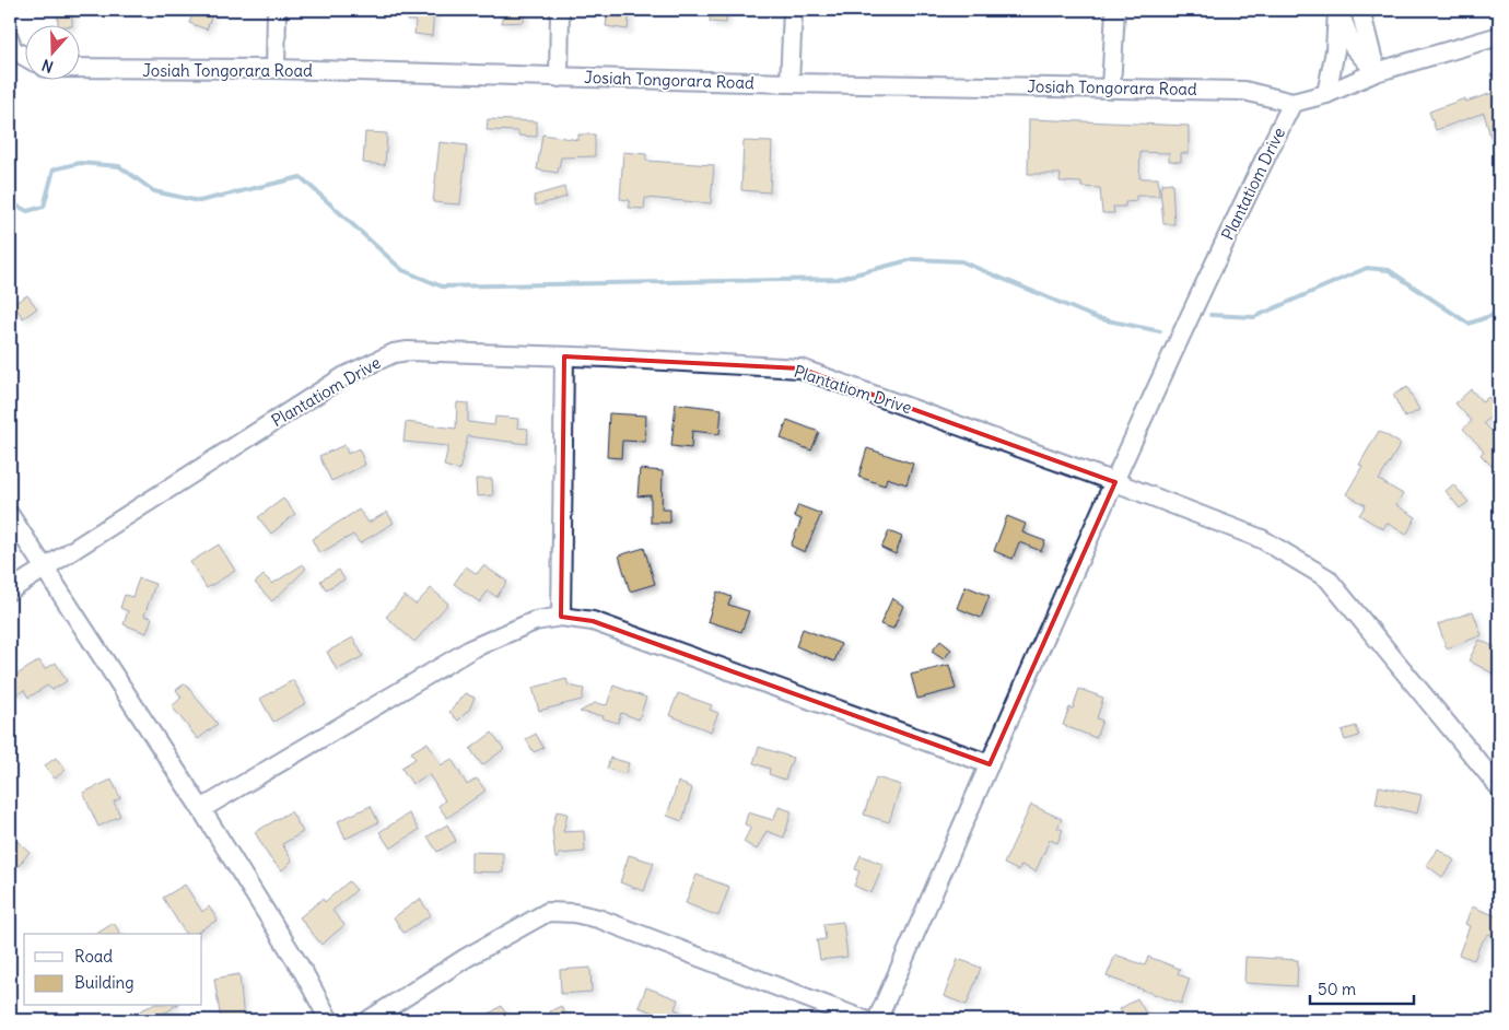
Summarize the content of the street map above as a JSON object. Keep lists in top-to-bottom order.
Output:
{
  "streets": {
    "street": ["Josiah Tongorara Road", "Plantatiom Drive"]
  },
  "crossings": [
    ["Josiah Tongorara Road", "Plantatiom Drive"]
  ],
  "legend": ["Road", "Building"],
  "scale_bar": "50 m",
  "north": "bottom"
}
